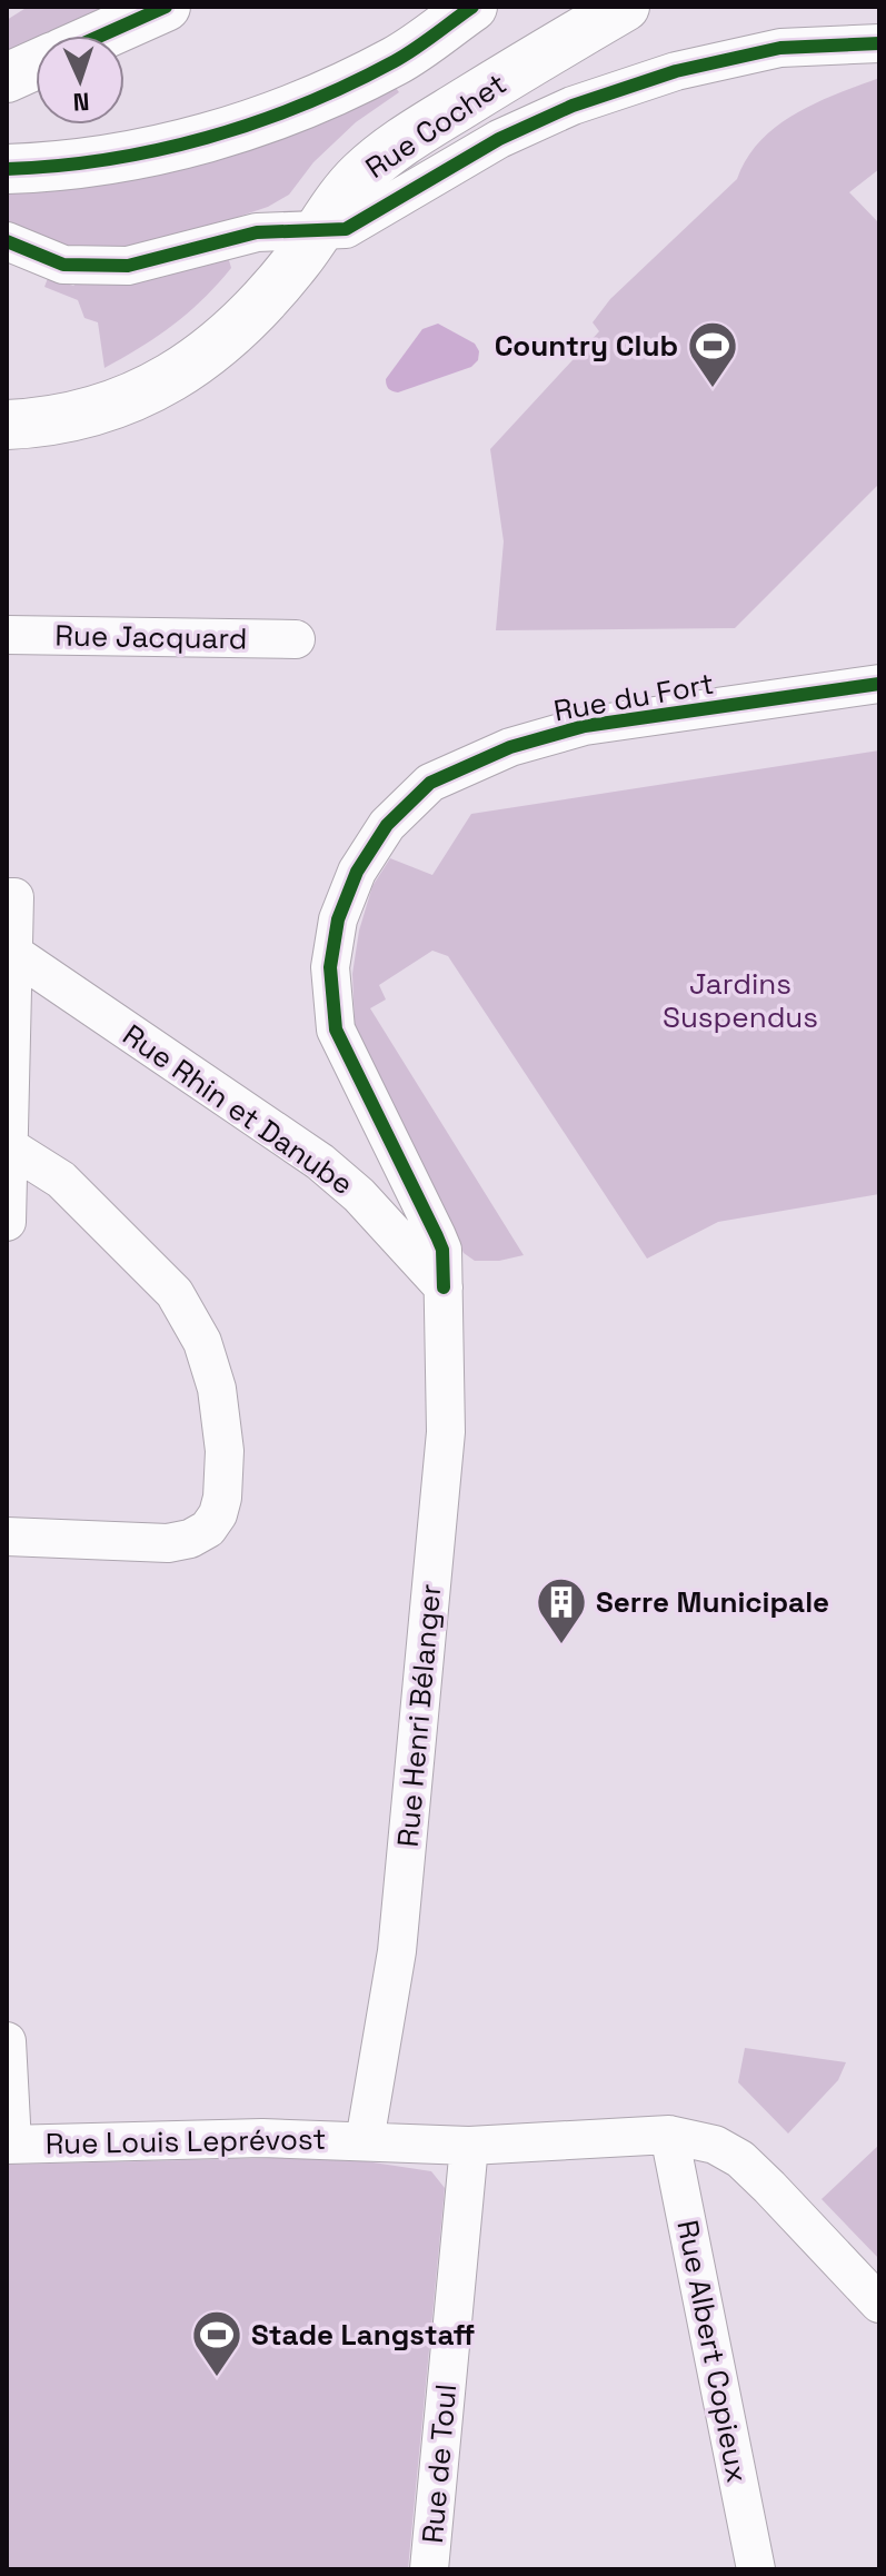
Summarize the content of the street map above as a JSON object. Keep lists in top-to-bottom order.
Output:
{
  "streets": {
    "street": [
      "Rue Cochet",
      "Rue Jacquard",
      "Rue du Fort",
      "Rue Rhin et Danube",
      "Rue Henri Bélanger",
      "Rue Louis Leprévost",
      "Rue Albert Copieux",
      "Rue de Toul"
    ]
  },
  "crossings": [
    ["Rue du Fort", "Rue Rhin et Danube"],
    ["Rue du Fort", "Rue Henri Bélanger"],
    ["Rue Rhin et Danube", "Rue Henri Bélanger"],
    ["Rue Henri Bélanger", "Rue Louis Leprévost"]
  ],
  "parks": ["Jardins Suspendus"],
  "places": {
    "sports": ["Country Club", "Stade Langstaff"],
    "building": ["Serre Municipale"]
  },
  "north": "bottom"
}
